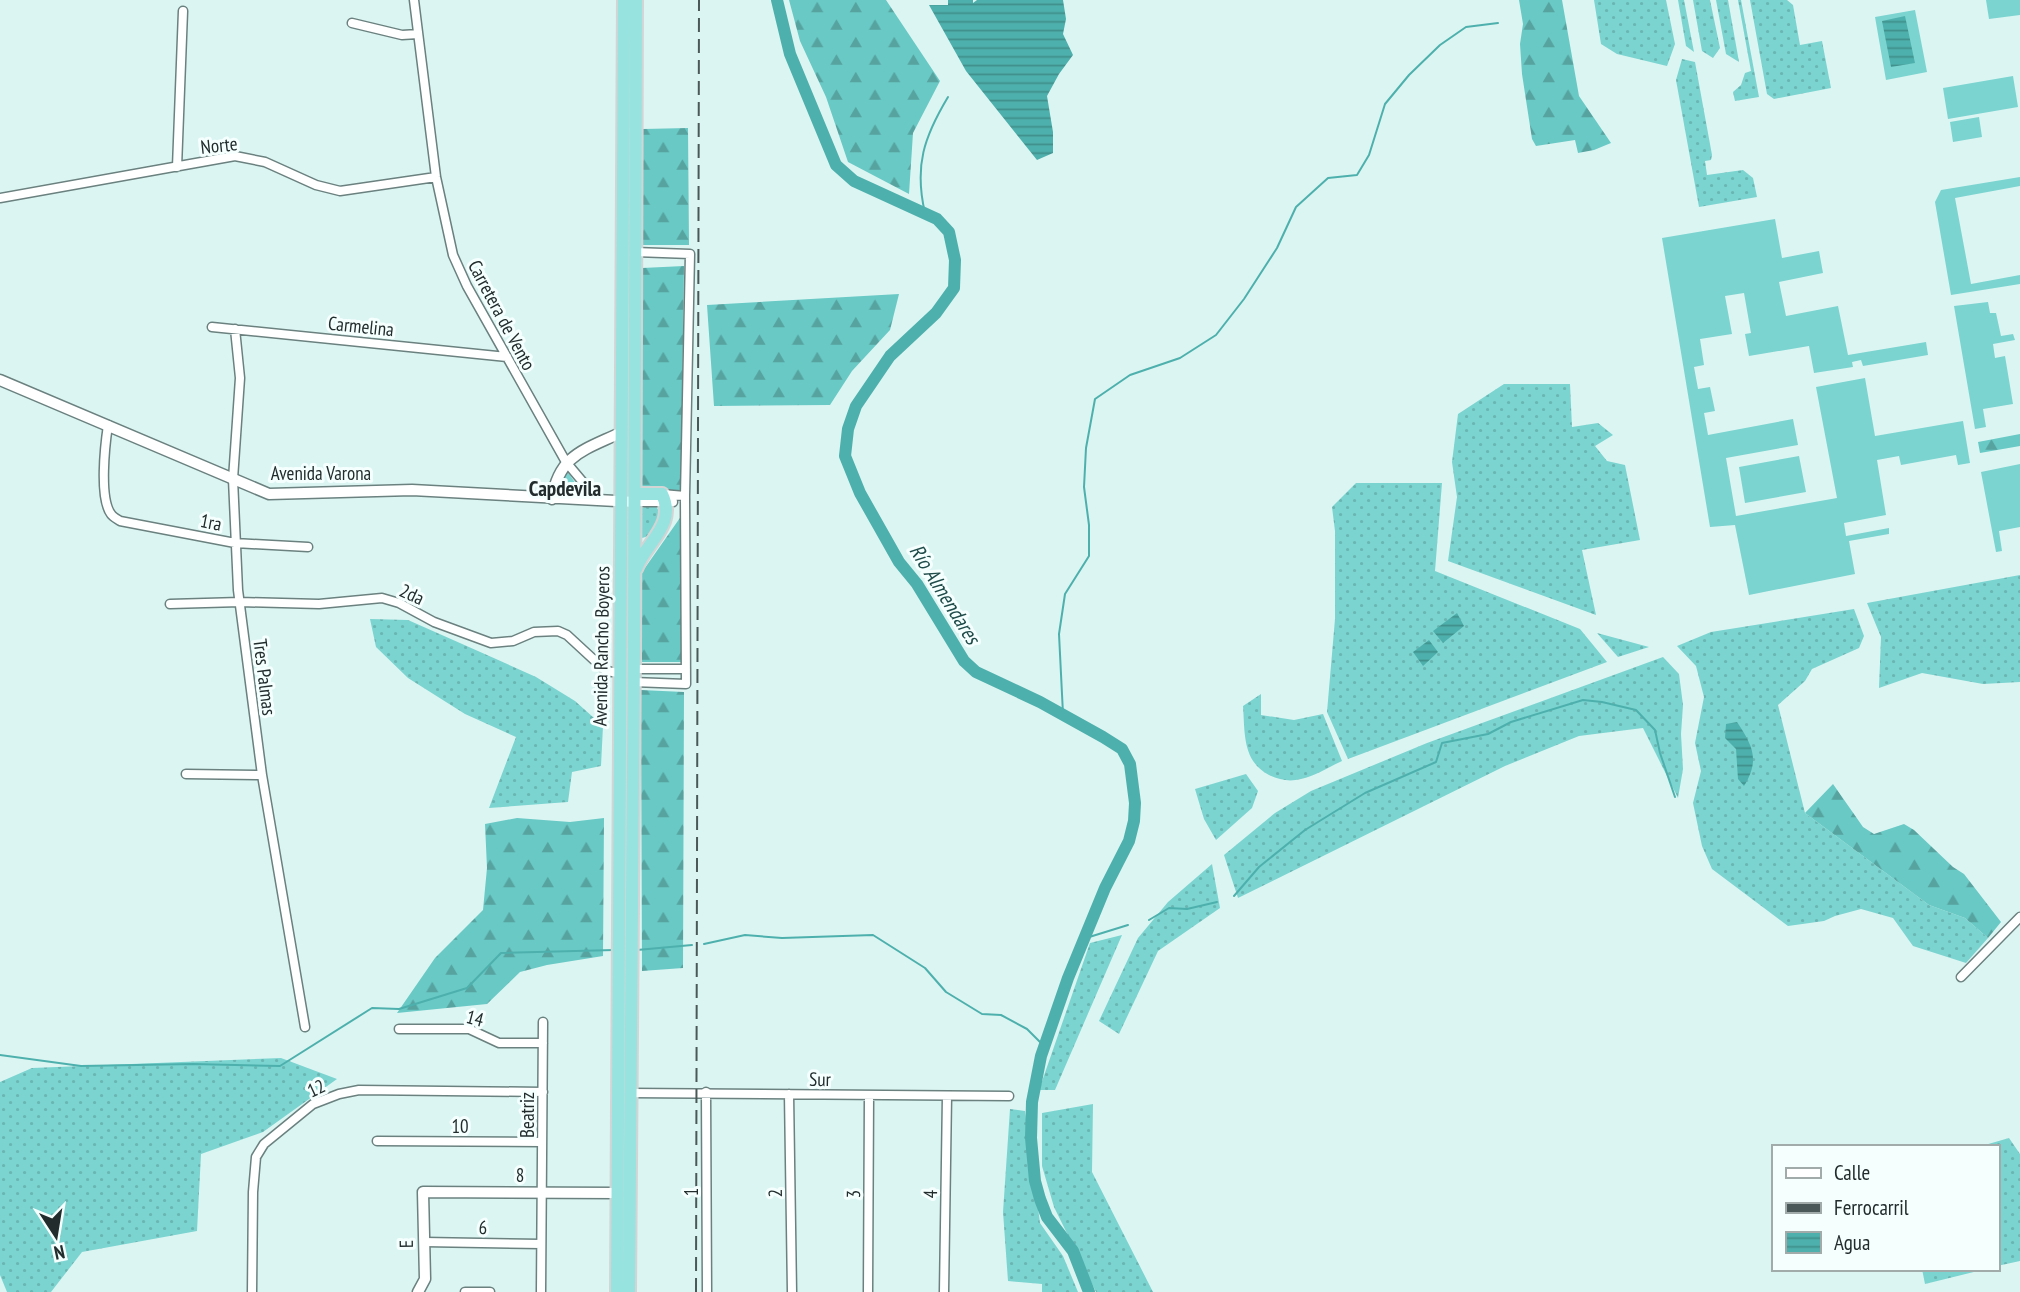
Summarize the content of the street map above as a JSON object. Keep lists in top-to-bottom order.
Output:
{
  "streets": {
    "highway": ["Avenida Rancho Boyeros"],
    "street": [
      "Norte",
      "Carretera de Vento",
      "Carmelina",
      "Avenida Varona",
      "1ra",
      "2da",
      "Tres Palmas",
      "14",
      "Sur",
      "12",
      "Beatriz",
      "10",
      "8",
      "1",
      "2",
      "3",
      "4",
      "6",
      "E"
    ]
  },
  "crossings": [
    ["Norte", "Carretera de Vento"],
    ["Carretera de Vento", "Carmelina"],
    ["Carretera de Vento", "Avenida Varona"],
    ["Carmelina", "Tres Palmas"],
    ["Avenida Varona", "1ra"],
    ["Avenida Varona", "Avenida Rancho Boyeros"],
    ["Avenida Varona", "Tres Palmas"],
    ["1ra", "Tres Palmas"],
    ["2da", "Avenida Rancho Boyeros"],
    ["2da", "Tres Palmas"],
    ["Avenida Rancho Boyeros", "Sur"],
    ["Avenida Rancho Boyeros", "8"],
    ["14", "Beatriz"],
    ["Sur", "1"],
    ["Sur", "2"],
    ["Sur", "3"],
    ["Sur", "4"],
    ["12", "Beatriz"],
    ["Beatriz", "10"],
    ["Beatriz", "8"],
    ["Beatriz", "6"],
    ["8", "E"],
    ["6", "E"]
  ],
  "districts": ["Capdevila"],
  "water": ["Río Almendares"],
  "legend": ["Calle", "Ferrocarril", "Agua"],
  "north": "bottom"
}
